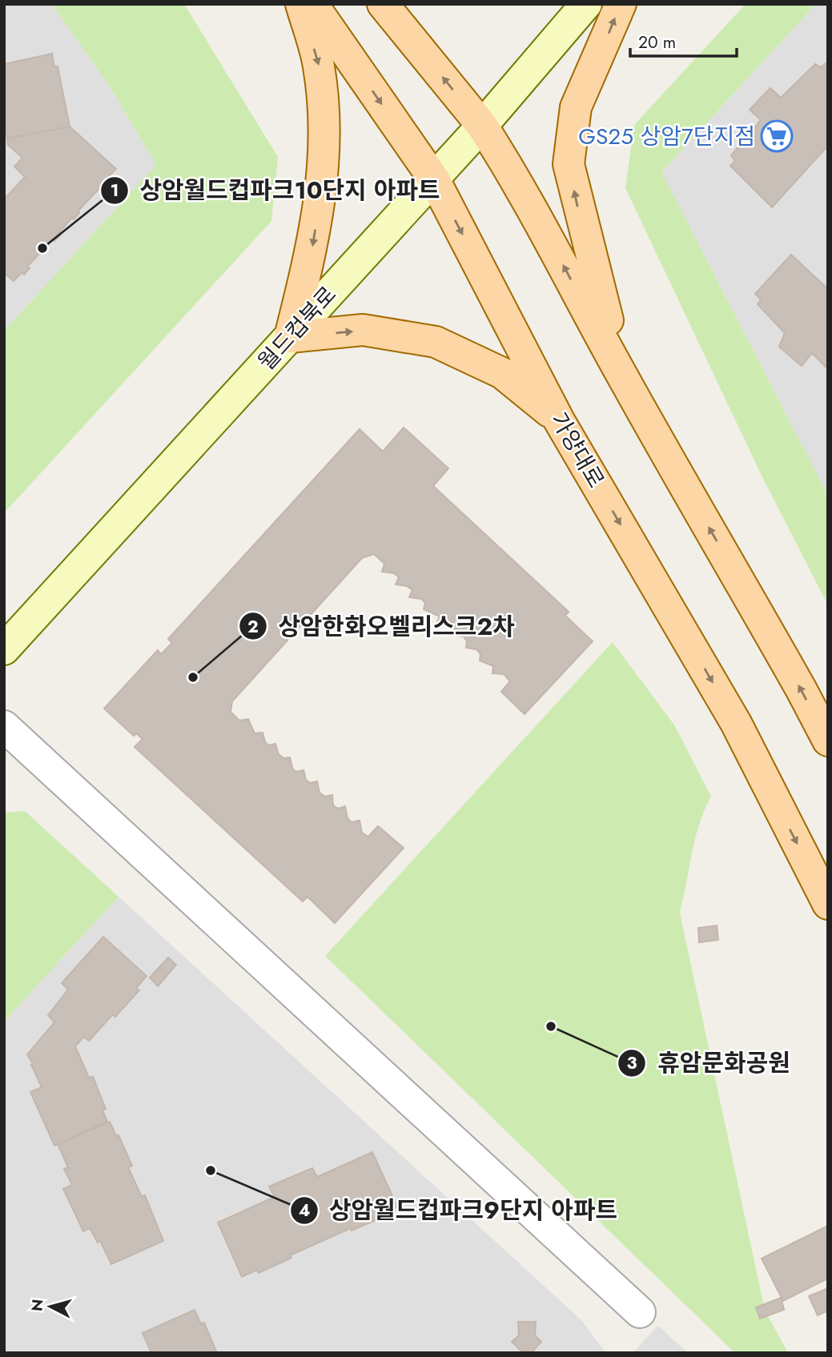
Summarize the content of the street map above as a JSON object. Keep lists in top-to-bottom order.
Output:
{
  "streets": {
    "main road": ["월드컵북로", "가양대로"]
  },
  "crossings": [
    ["월드컵북로", "가양대로"]
  ],
  "places": {
    "supermarket": ["GS25 상암7단지점"],
    "other": [
      "상암월드컵파크10단지 아파트",
      "상암한화오벨리스크2차",
      "휴암문화공원",
      "상암월드컵파크9단지 아파트"
    ]
  },
  "scale_bar": "20 m",
  "north": "left"
}
